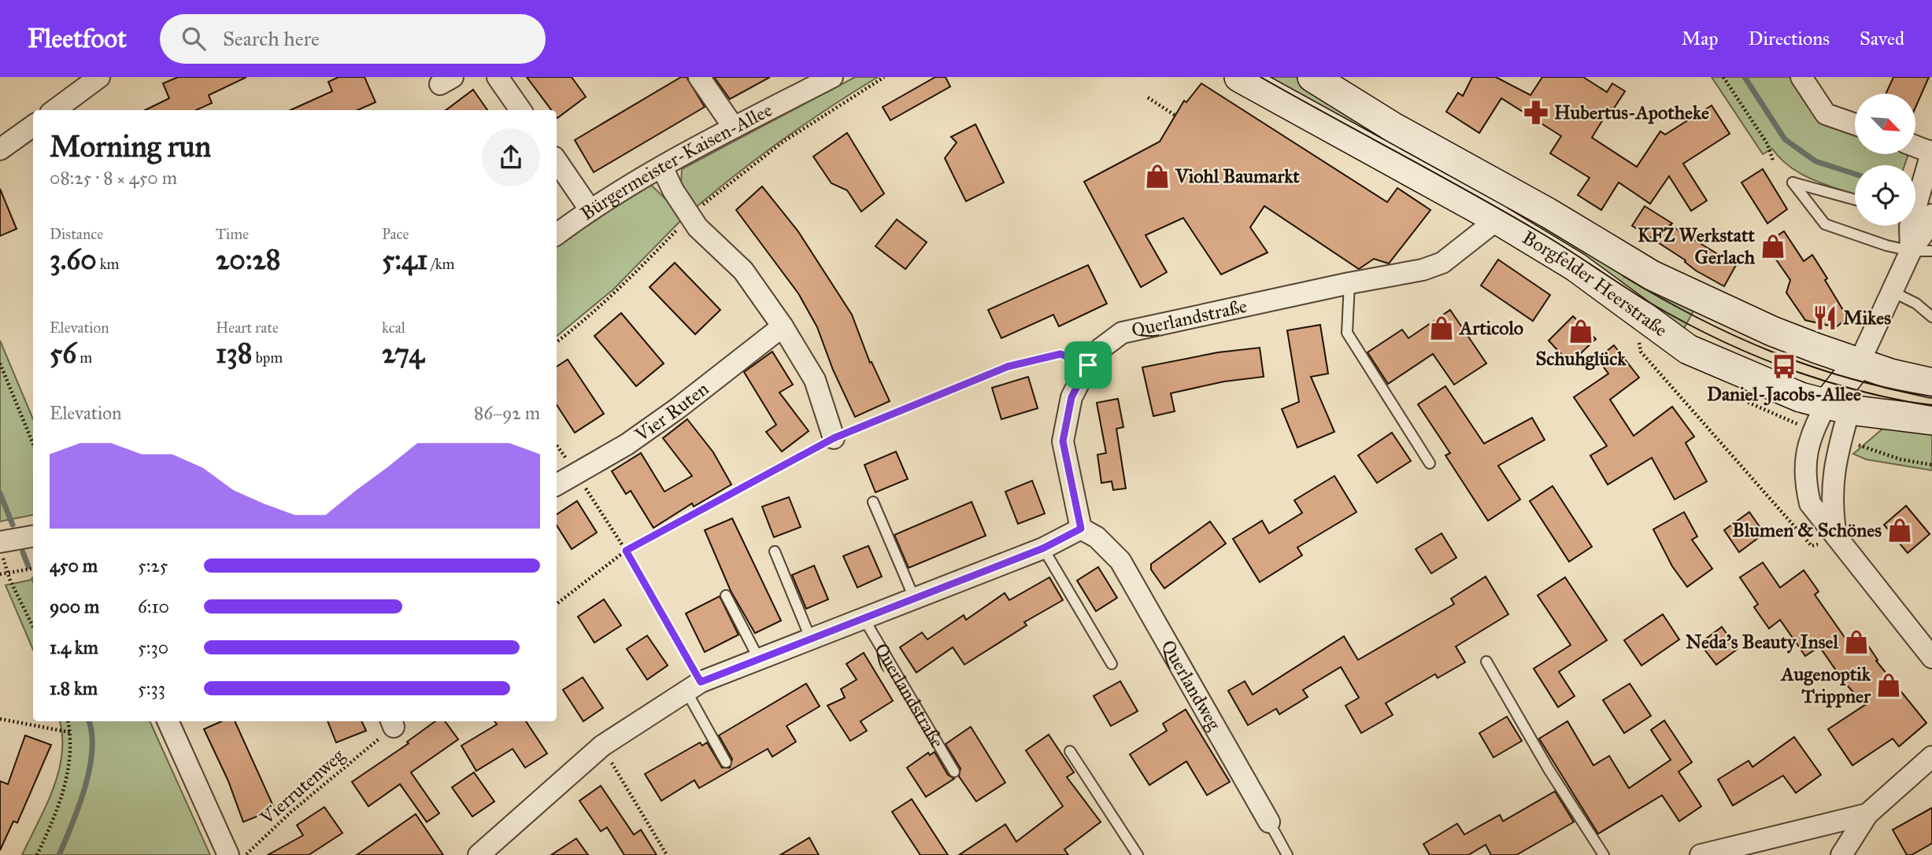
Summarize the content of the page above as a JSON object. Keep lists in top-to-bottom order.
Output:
{
  "streets": {
    "main road": ["Borgfelder Heerstraße"],
    "street": [
      "Bürgermeister-Kaisen-Allee",
      "Querlandstraße",
      "Vier Ruten",
      "Querlandweg"
    ],
    "path": ["Vierrutenweg"]
  },
  "crossings": [
    ["Borgfelder Heerstraße", "Querlandstraße"],
    ["Querlandstraße", "Querlandweg"]
  ],
  "places": {
    "pharmacy": ["Hubertus-Apotheke"],
    "shop": [
      "Viohl Baumarkt",
      "KFZ Werkstatt Gerlach",
      "Articolo",
      "Schuhglück",
      "Blumen & Schönes",
      "Neda's Beauty Insel",
      "Augenoptik Trippner"
    ],
    "restaurant": ["Mikes"],
    "bus stop": ["Daniel-Jacobs-Allee"]
  },
  "north": "bottom right",
  "page": {
    "header": "Fleetfoot",
    "search": "Search here",
    "nav": ["Map", "Directions", "Saved"],
    "heading": ["Morning run", "08:25 · 8 × 450 m"],
    "stats": [
      ["Distance", "3.60 km"],
      ["Time", "20:28"],
      ["Pace", "5:41 /km"],
      ["Elevation", "56 m"],
      ["Heart rate", "138 bpm"],
      ["kcal", "274"]
    ],
    "chart": ["Elevation", "86–92 m"],
    "list": [
      {
        "name": "450 m",
        "note": "5:25"
      },
      {
        "name": "900 m",
        "note": "6:10"
      },
      {
        "name": "1.4 km",
        "note": "5:30"
      },
      {
        "name": "1.8 km",
        "note": "5:33"
      }
    ]
  }
}
